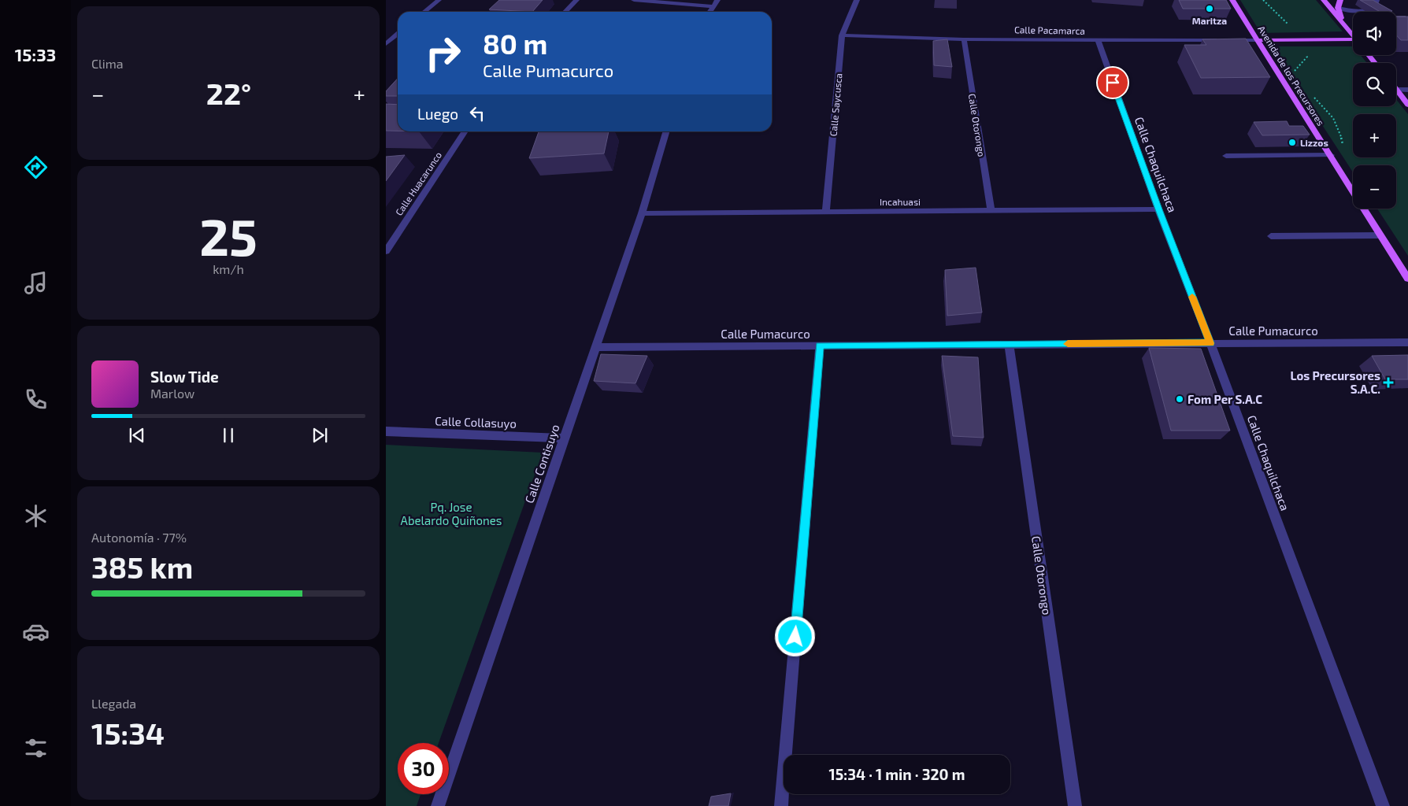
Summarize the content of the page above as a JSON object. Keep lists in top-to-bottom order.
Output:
{
  "streets": {
    "main road": ["Avenida de los Precursores"],
    "street": [
      "Calle Pacamarca",
      "Calle Saycusca",
      "Calle Otorongo",
      "Calle Chaquilchaca",
      "Calle Huacarunco",
      "Incahuasi",
      "Calle Pumacurco",
      "Calle Collasuyo",
      "Calle Contisuyo"
    ]
  },
  "crossings": [
    ["Calle Pacamarca", "Calle Saycusca"],
    ["Calle Pacamarca", "Calle Otorongo"],
    ["Calle Pacamarca", "Calle Chaquilchaca"],
    ["Calle Saycusca", "Incahuasi"],
    ["Calle Otorongo", "Incahuasi"],
    ["Calle Otorongo", "Calle Pumacurco"],
    ["Calle Chaquilchaca", "Incahuasi"],
    ["Calle Chaquilchaca", "Calle Pumacurco"],
    ["Incahuasi", "Calle Contisuyo"],
    ["Calle Pumacurco", "Calle Contisuyo"],
    ["Calle Collasuyo", "Calle Contisuyo"]
  ],
  "parks": ["Pq. Jose Abelardo Quiñones"],
  "places": {
    "other": ["Maritza", "Lizzos", "Fom Per S.A.C"],
    "health": ["Los Precursores S.A.C."]
  },
  "page": {
    "tabs": "15:33",
    "tile": [
      "Clima",
      ["25", "km/h"],
      ["Autonomía · 77%", "385 km"],
      ["Llegada", "15:34"]
    ],
    "map_buttons": ["+", "−"],
    "turn": ["80 m", "Calle Pumacurco"],
    "heat": ["−", "22°", "+"],
    "then": "Luego",
    "song": ["Slow Tide", "Marlow"],
    "limit": "30",
    "trip": "15:34 · 1 min · 320 m"
  }
}
